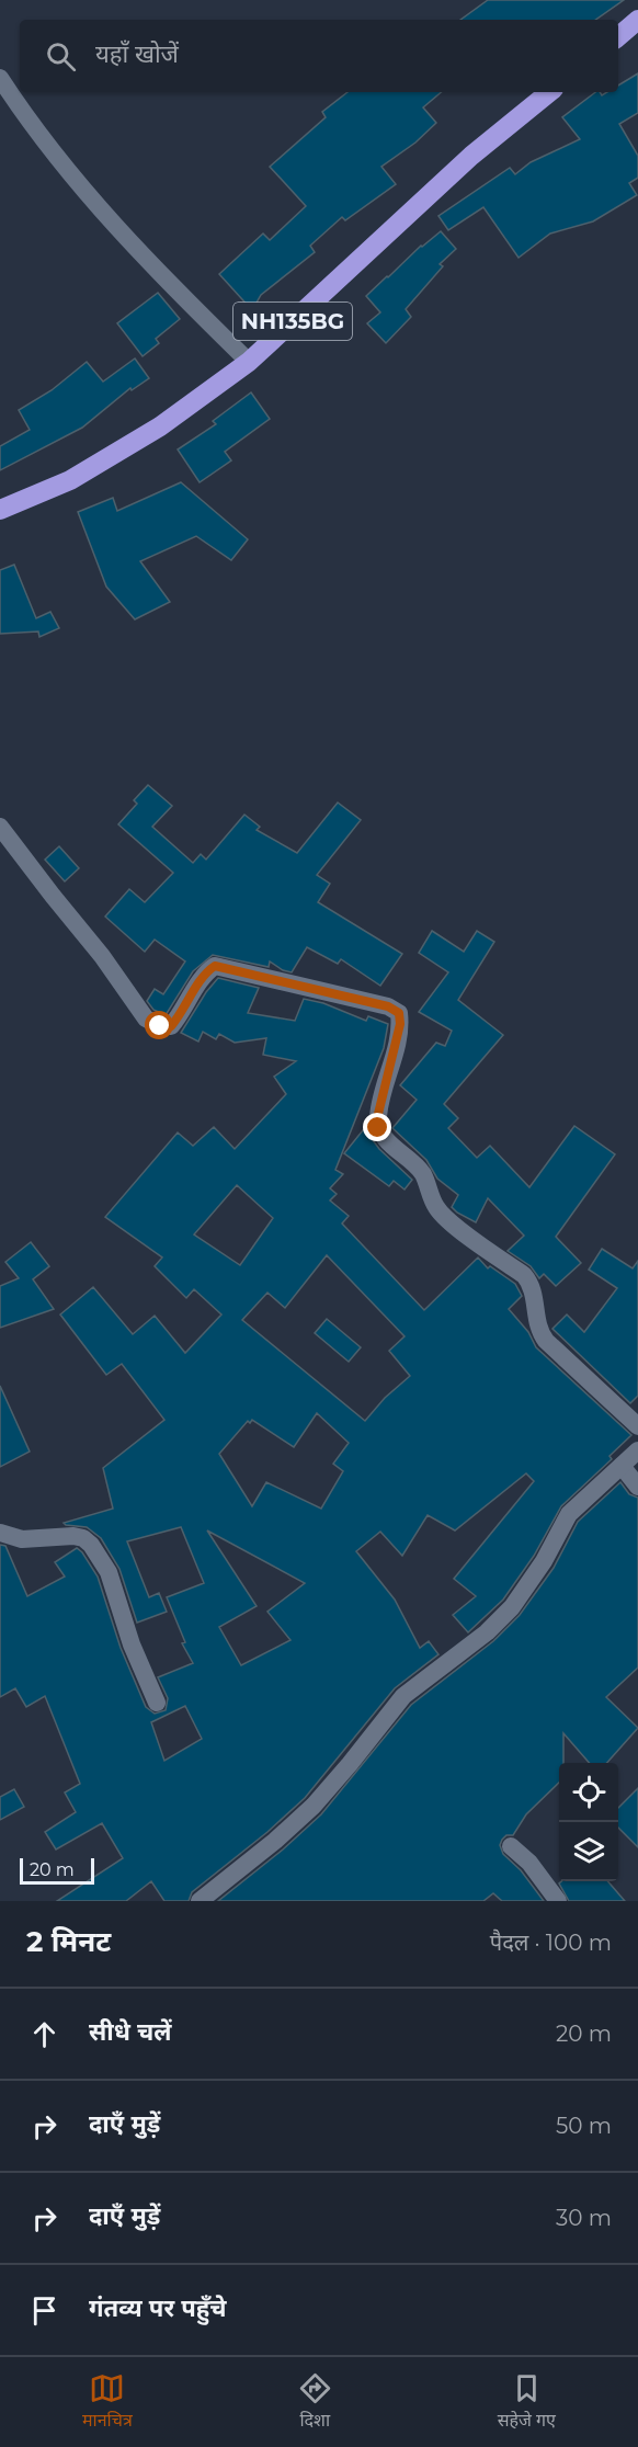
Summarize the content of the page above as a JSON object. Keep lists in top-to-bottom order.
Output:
{
  "streets": {
    "highway": ["NH135BG"]
  },
  "scale_bar": "20 m",
  "page": {
    "search": "यहाँ खोजें",
    "scale": "20 m",
    "heading": ["2 मिनट", "पैदल · 100 m"],
    "list": [
      ["सीधे चलें", "20 m"],
      ["दाएँ मुड़ें", "50 m"],
      ["दाएँ मुड़ें", "30 m"],
      "गंतव्य पर पहुँचे"
    ],
    "nav": ["मानचित्र", "दिशा", "सहेजे गए"]
  }
}
